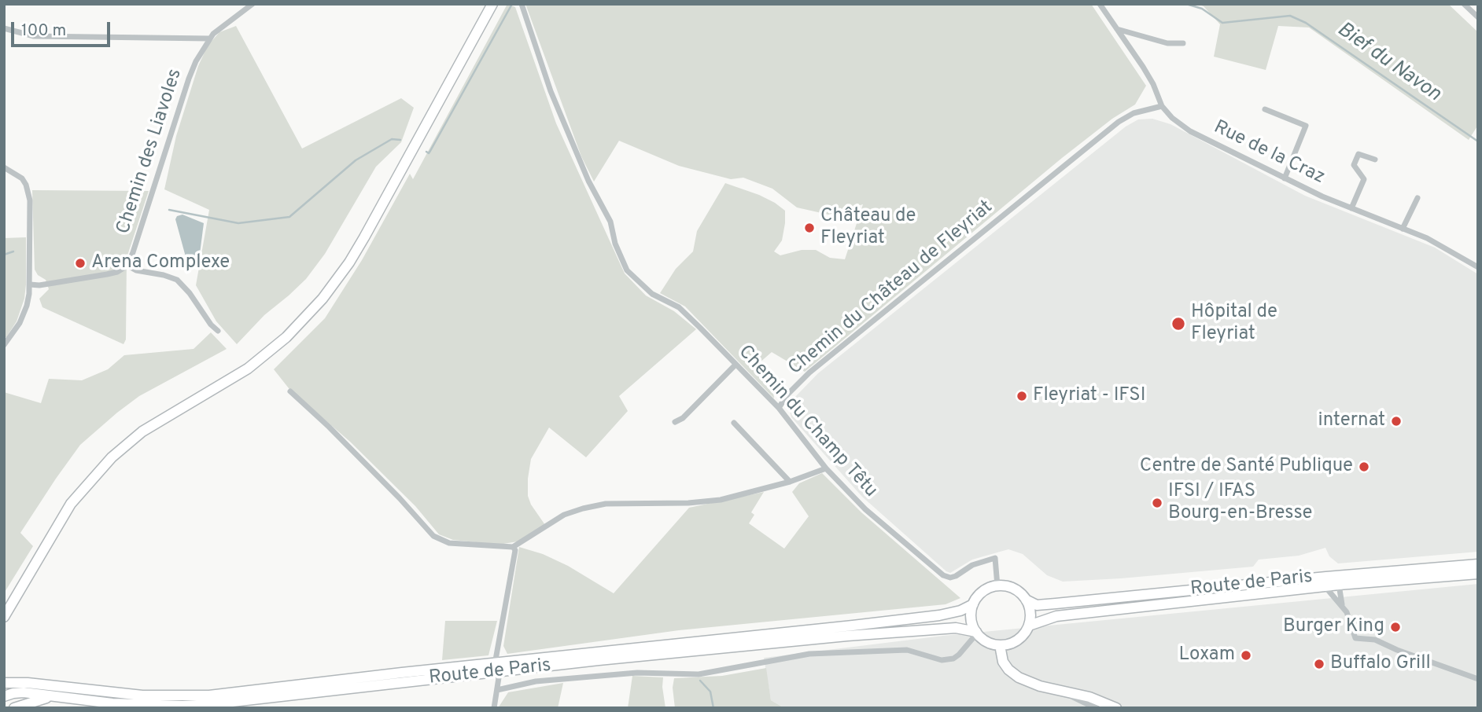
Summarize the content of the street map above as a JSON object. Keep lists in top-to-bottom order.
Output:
{
  "streets": {
    "main road": ["Route de Paris"],
    "street": [
      "Chemin des Liavoles",
      "Rue de la Craz",
      "Chemin du Château de Fleyriat",
      "Chemin du Champ Têtu"
    ]
  },
  "crossings": [
    ["Rue de la Craz", "Chemin du Château de Fleyriat"],
    ["Chemin du Château de Fleyriat", "Chemin du Champ Têtu"],
    ["Chemin du Champ Têtu", "Route de Paris"]
  ],
  "water": ["Bief du Navon"],
  "places": [
    "Château de Fleyriat",
    "Arena Complexe",
    "Hôpital de Fleyriat",
    "Fleyriat - IFSI",
    "internat",
    "Centre de Santé Publique",
    "IFSI / IFAS Bourg-en-Bresse",
    "Burger King",
    "Loxam",
    "Buffalo Grill"
  ],
  "scale_bar": "100 m"
}
